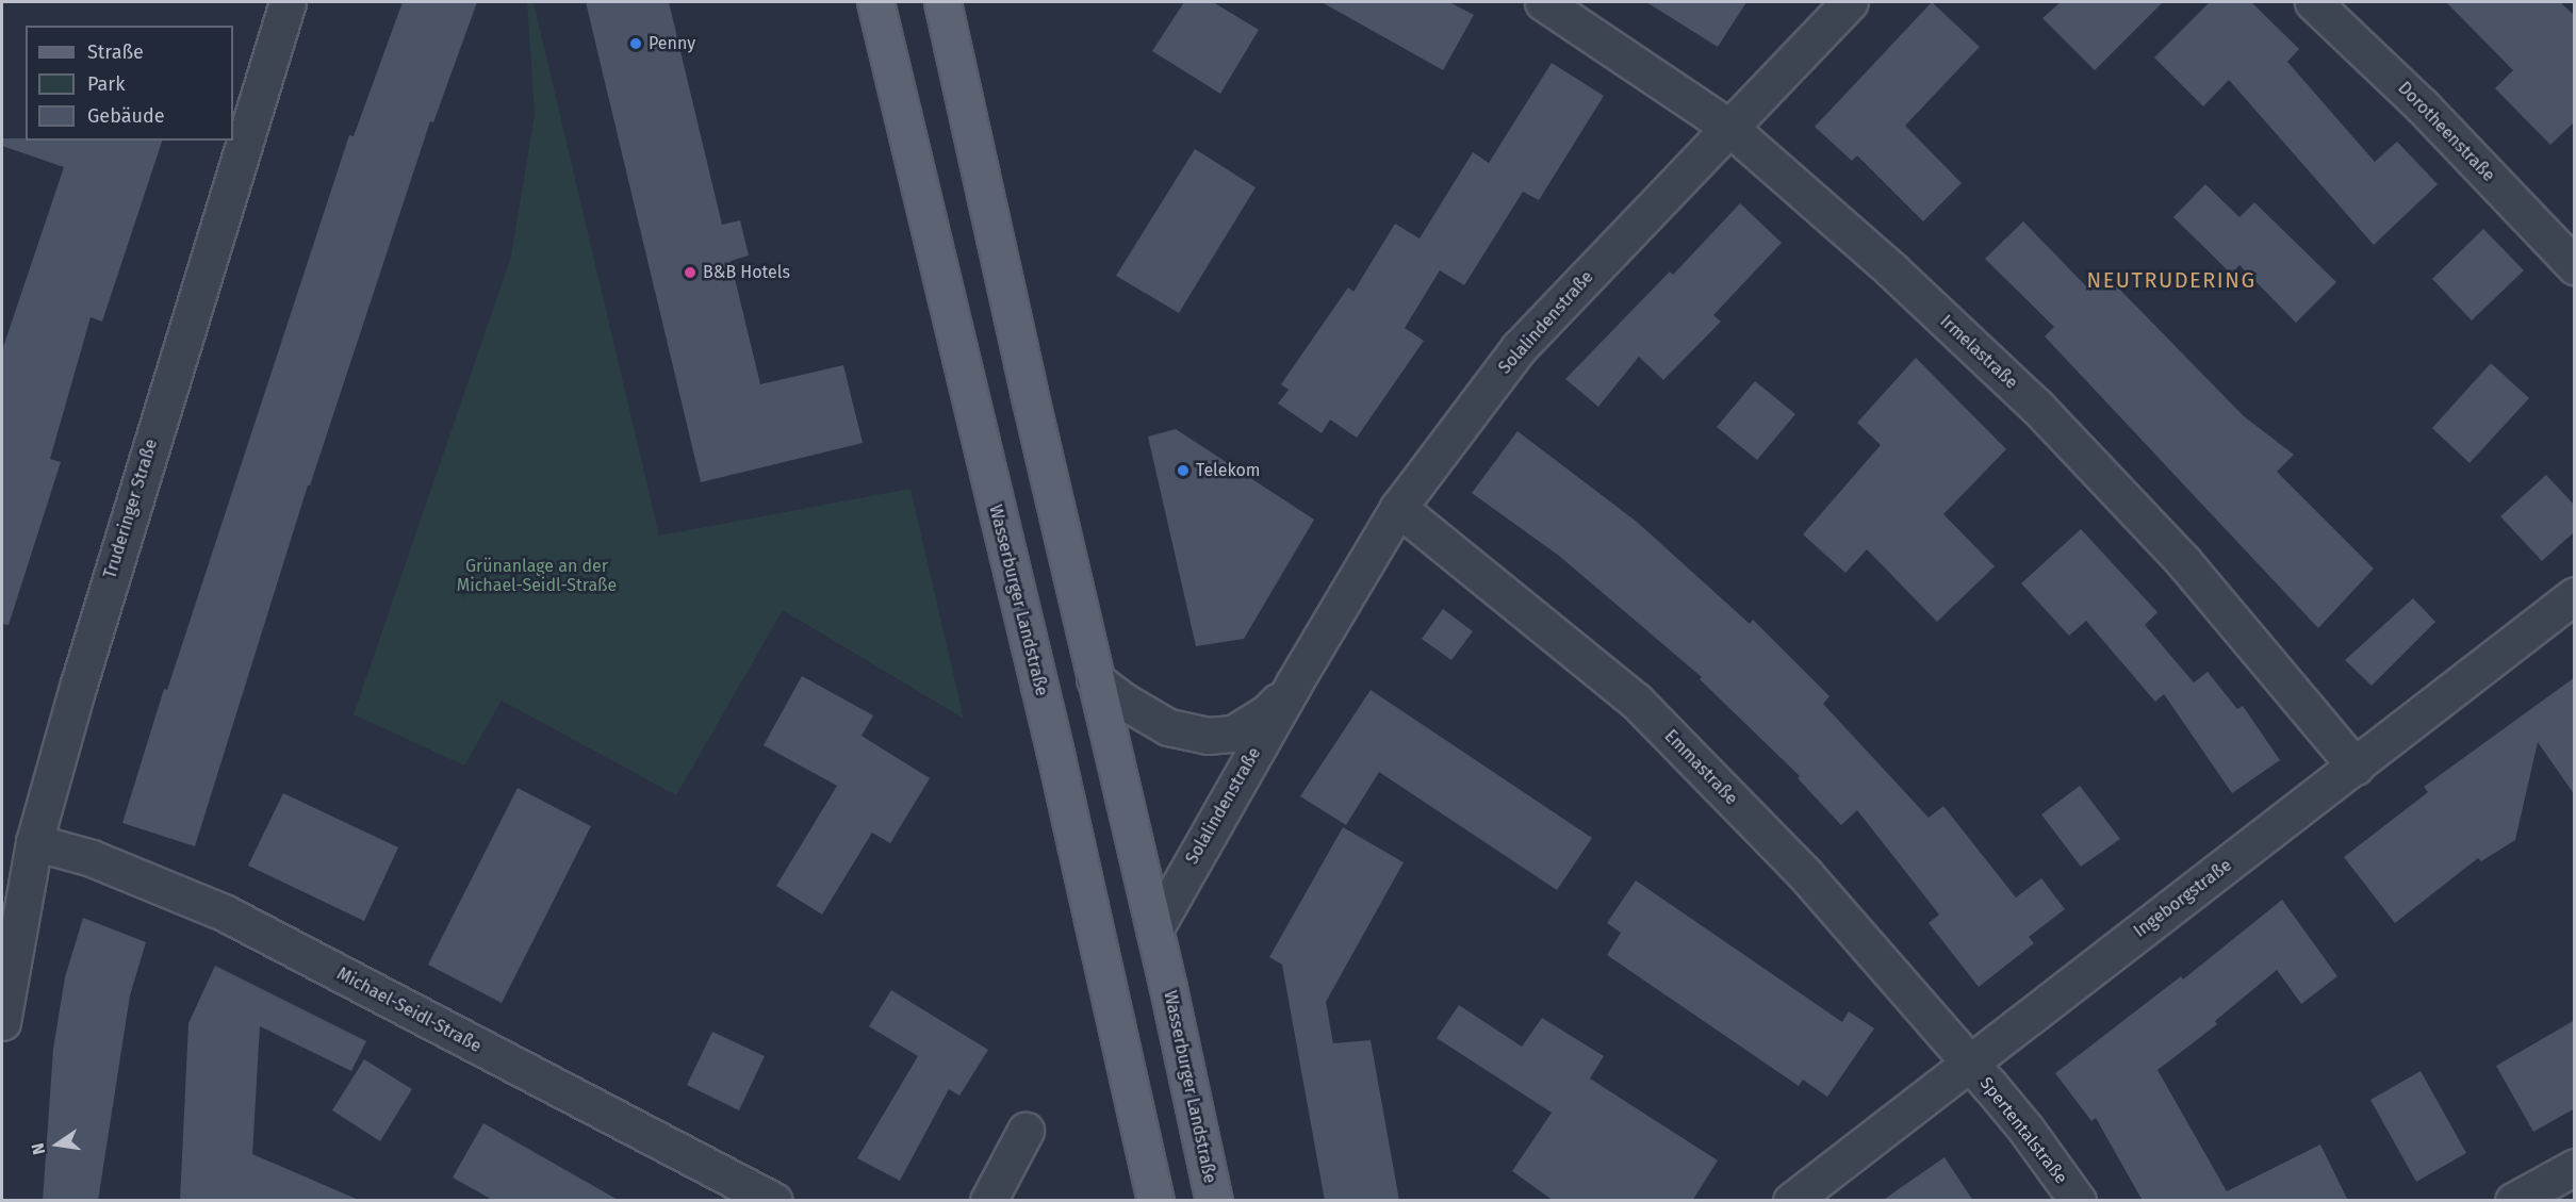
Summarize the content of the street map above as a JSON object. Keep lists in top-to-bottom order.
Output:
{
  "streets": {
    "main road": ["Wasserburger Landstraße"],
    "street": [
      "Dorotheenstraße",
      "Solalindenstraße",
      "Irmelastraße",
      "Truderinger Straße",
      "Emmastraße",
      "Ingeborgstraße",
      "Michael-Seidl-Straße",
      "Spertentalstraße"
    ]
  },
  "crossings": [
    ["Solalindenstraße", "Irmelastraße"],
    ["Solalindenstraße", "Wasserburger Landstraße"],
    ["Solalindenstraße", "Emmastraße"],
    ["Irmelastraße", "Ingeborgstraße"],
    ["Truderinger Straße", "Michael-Seidl-Straße"],
    ["Emmastraße", "Ingeborgstraße"],
    ["Emmastraße", "Spertentalstraße"],
    ["Ingeborgstraße", "Spertentalstraße"]
  ],
  "districts": ["NEUTRUDERING"],
  "parks": ["Grünanlage an der Michael-Seidl-Straße"],
  "places": ["Penny", "B&B Hotels", "Telekom"],
  "legend": ["Straße", "Park", "Gebäude"],
  "north": "left"
}
